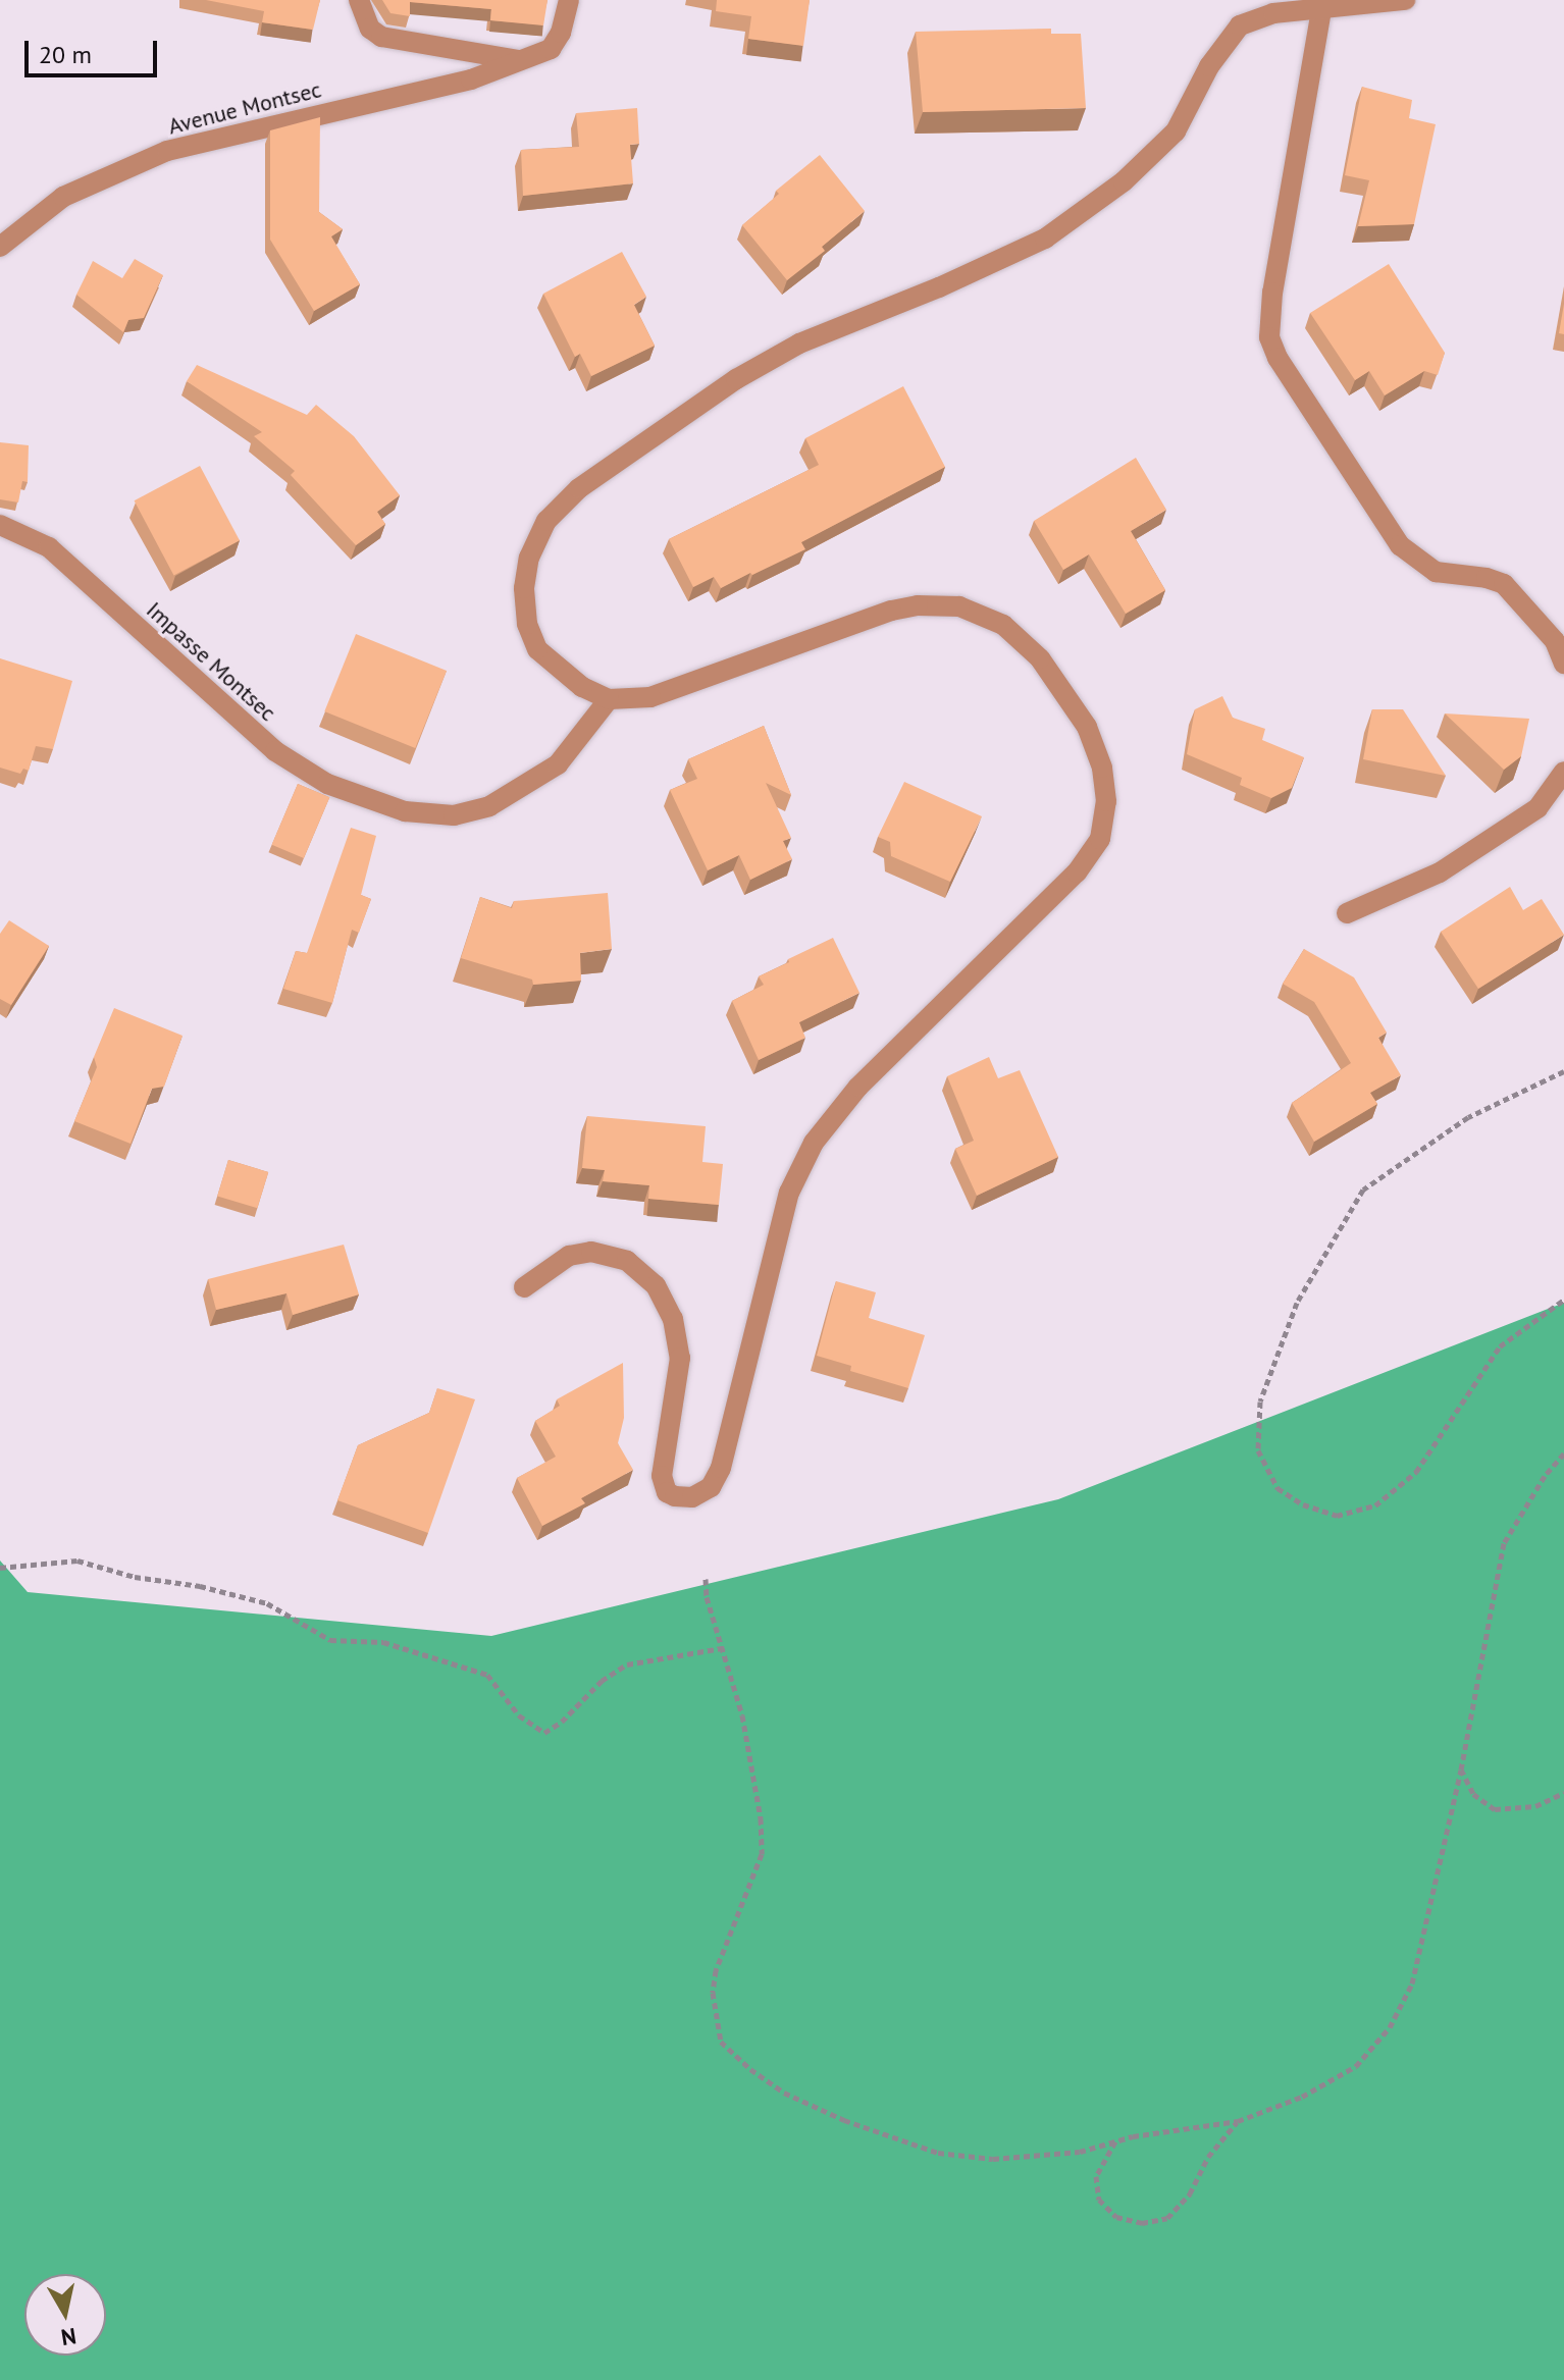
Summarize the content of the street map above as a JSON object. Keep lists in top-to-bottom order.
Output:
{
  "streets": {
    "street": ["Avenue Montsec", "Impasse Montsec"]
  },
  "scale_bar": "20 m",
  "north": "bottom"
}
